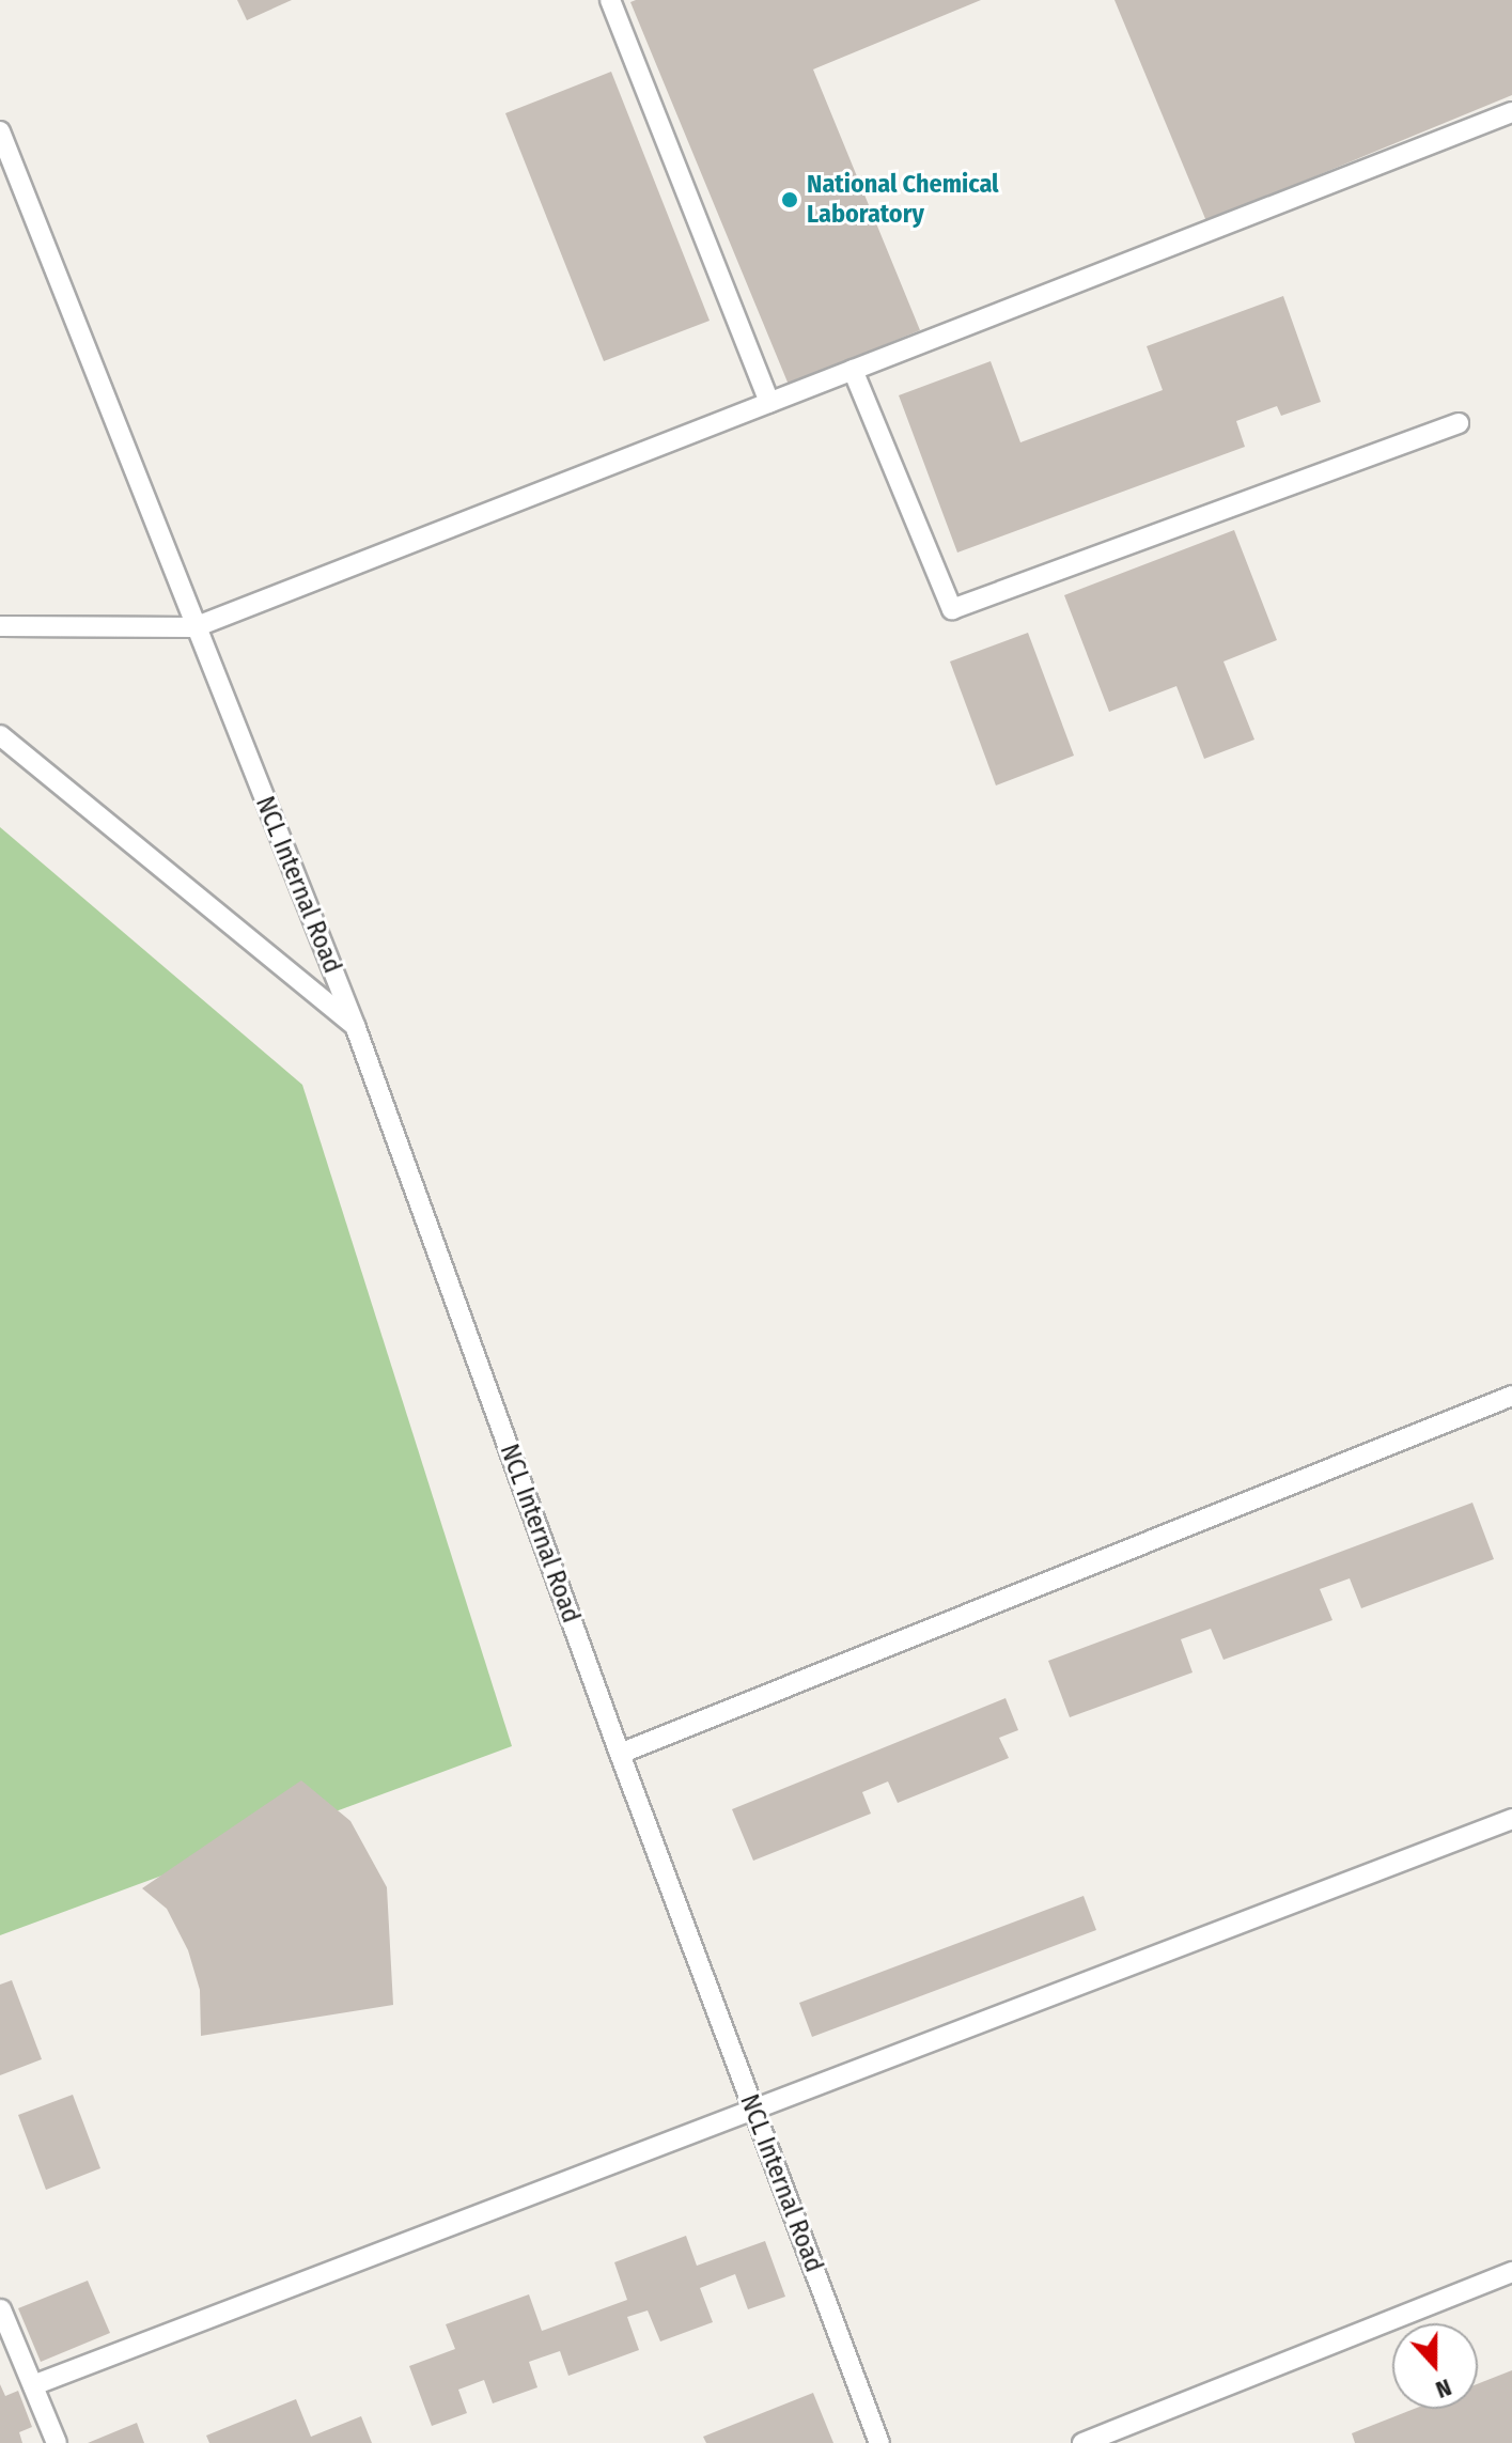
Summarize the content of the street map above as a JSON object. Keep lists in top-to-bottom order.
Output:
{
  "streets": {
    "lane": ["NCL Internal Road"]
  },
  "places": ["National Chemical Laboratory"],
  "north": "bottom"
}
